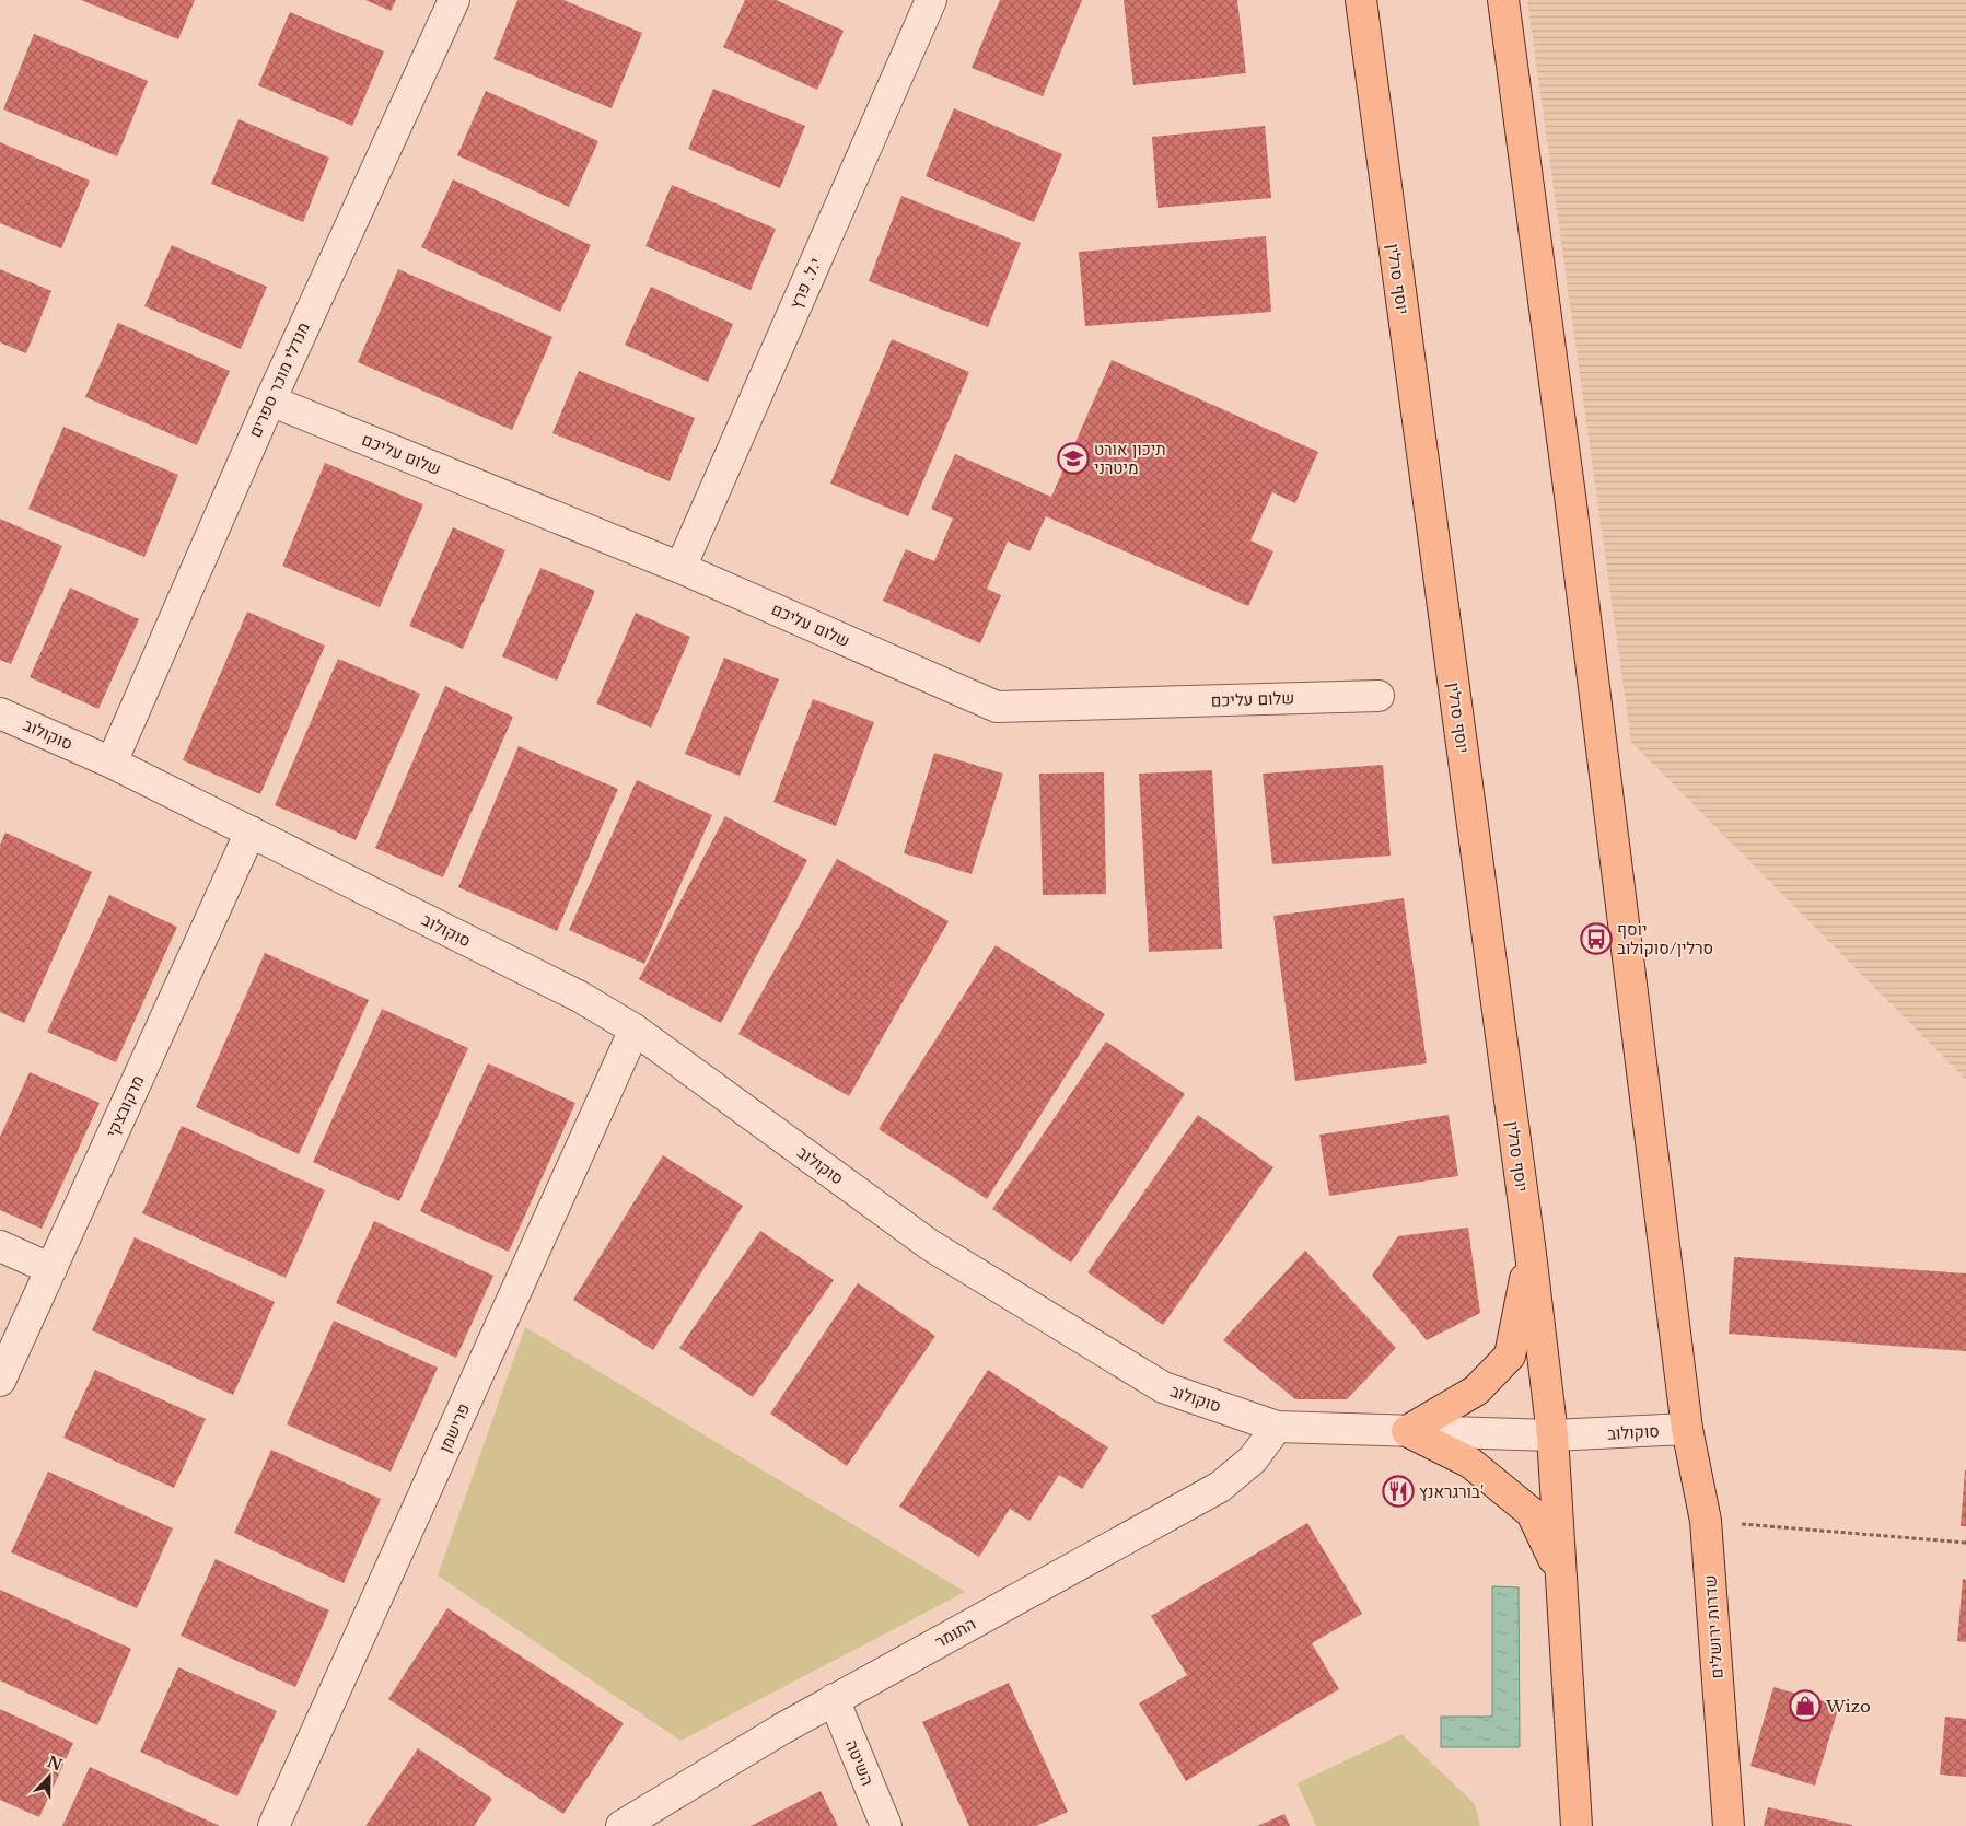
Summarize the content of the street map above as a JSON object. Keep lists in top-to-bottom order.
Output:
{
  "streets": {
    "main road": ["יוסף סרלין", "שדרות ירושלים"],
    "street": [
      "י.ל. פרץ",
      "מנדלי מוכר ספרים",
      "שלום עליכם",
      "סוקולוב",
      "מרקובצקי",
      "פרישמן",
      "התומר",
      "השיטה"
    ]
  },
  "crossings": [
    ["יוסף סרלין", "סוקולוב"],
    ["י.ל. פרץ", "שלום עליכם"],
    ["מנדלי מוכר ספרים", "שלום עליכם"],
    ["מנדלי מוכר ספרים", "סוקולוב"],
    ["סוקולוב", "מרקובצקי"],
    ["סוקולוב", "פרישמן"],
    ["סוקולוב", "שדרות ירושלים"],
    ["סוקולוב", "התומר"],
    ["התומר", "השיטה"]
  ],
  "places": {
    "school or university": ["תיכון אורט מיטרני"],
    "bus stop": ["יוסף סרלין/סוקולוב"],
    "restaurant": ["בורגראנץ'"],
    "shop": ["Wizo"]
  },
  "north": "top"
}
